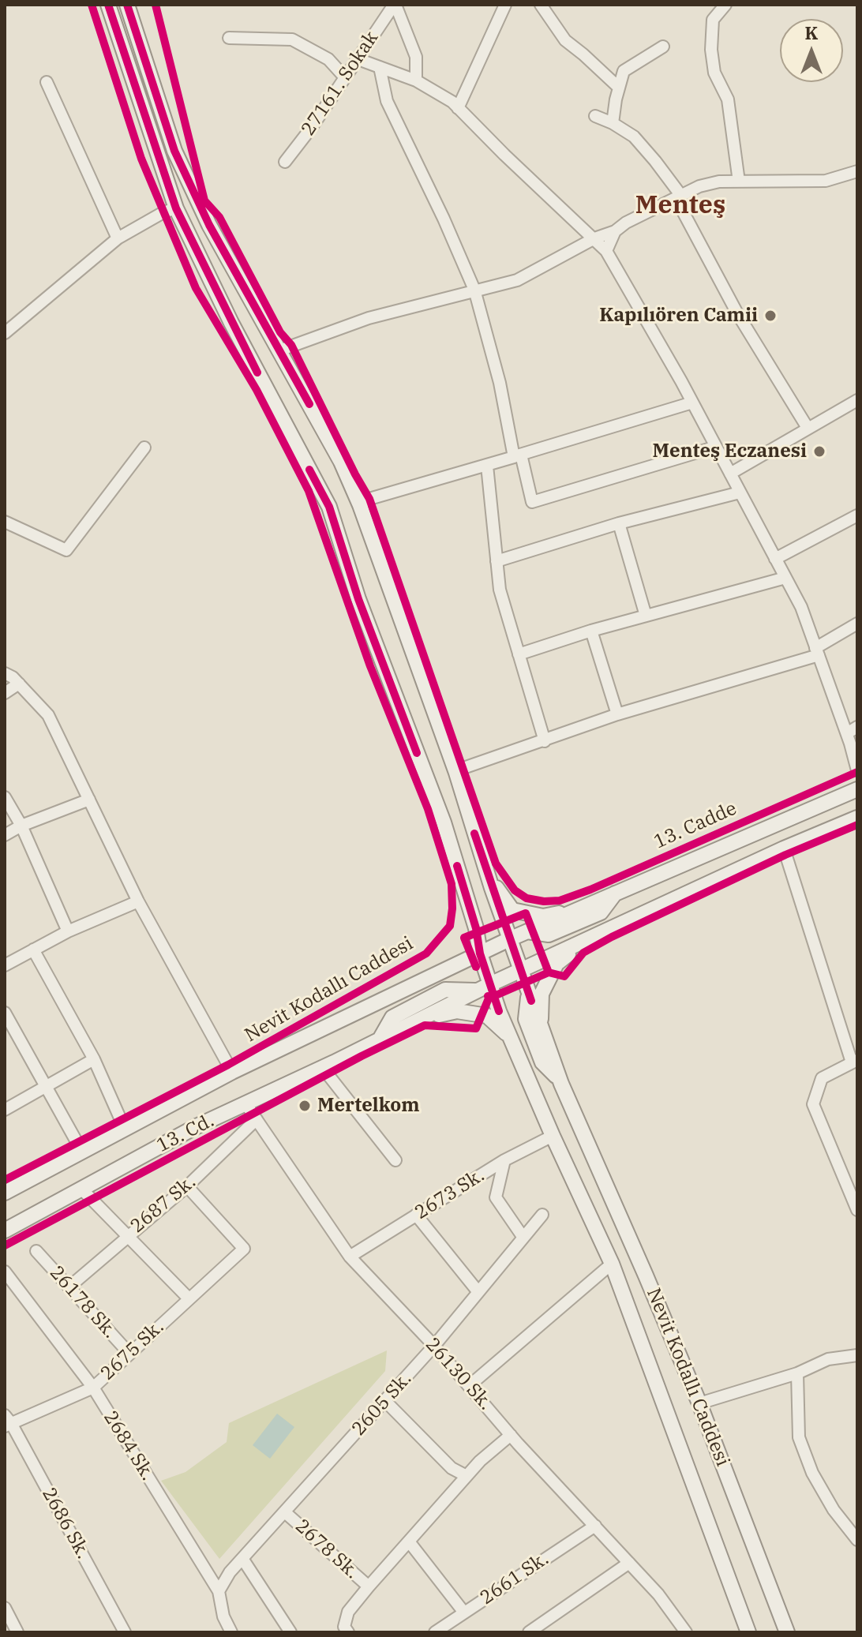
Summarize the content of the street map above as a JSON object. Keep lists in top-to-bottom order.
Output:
{
  "streets": {
    "main road": ["13. Cadde", "Nevit Kodallı Caddesi", "13. Cd."],
    "street": [
      "27161. Sokak",
      "2673 Sk.",
      "2687 Sk.",
      "26178 Sk.",
      "2675 Sk.",
      "26130 Sk.",
      "2605 Sk.",
      "2684 Sk.",
      "2686 Sk.",
      "2678 Sk.",
      "2661 Sk."
    ]
  },
  "crossings": [
    ["13. Cadde", "13. Cd."],
    ["Nevit Kodallı Caddesi", "13. Cd."],
    ["13. Cd.", "26130 Sk."],
    ["2673 Sk.", "26130 Sk."],
    ["2687 Sk.", "26178 Sk."],
    ["2687 Sk.", "2675 Sk."],
    ["2687 Sk.", "26130 Sk."],
    ["26178 Sk.", "2675 Sk."],
    ["2675 Sk.", "2684 Sk."],
    ["2675 Sk.", "2686 Sk."],
    ["26130 Sk.", "2605 Sk."],
    ["26130 Sk.", "2661 Sk."],
    ["2605 Sk.", "2684 Sk."],
    ["2605 Sk.", "2678 Sk."]
  ],
  "districts": ["Menteş"],
  "places": ["Kapılıören Camii", "Menteş Eczanesi", "Mertelkom"],
  "north": "top"
}
